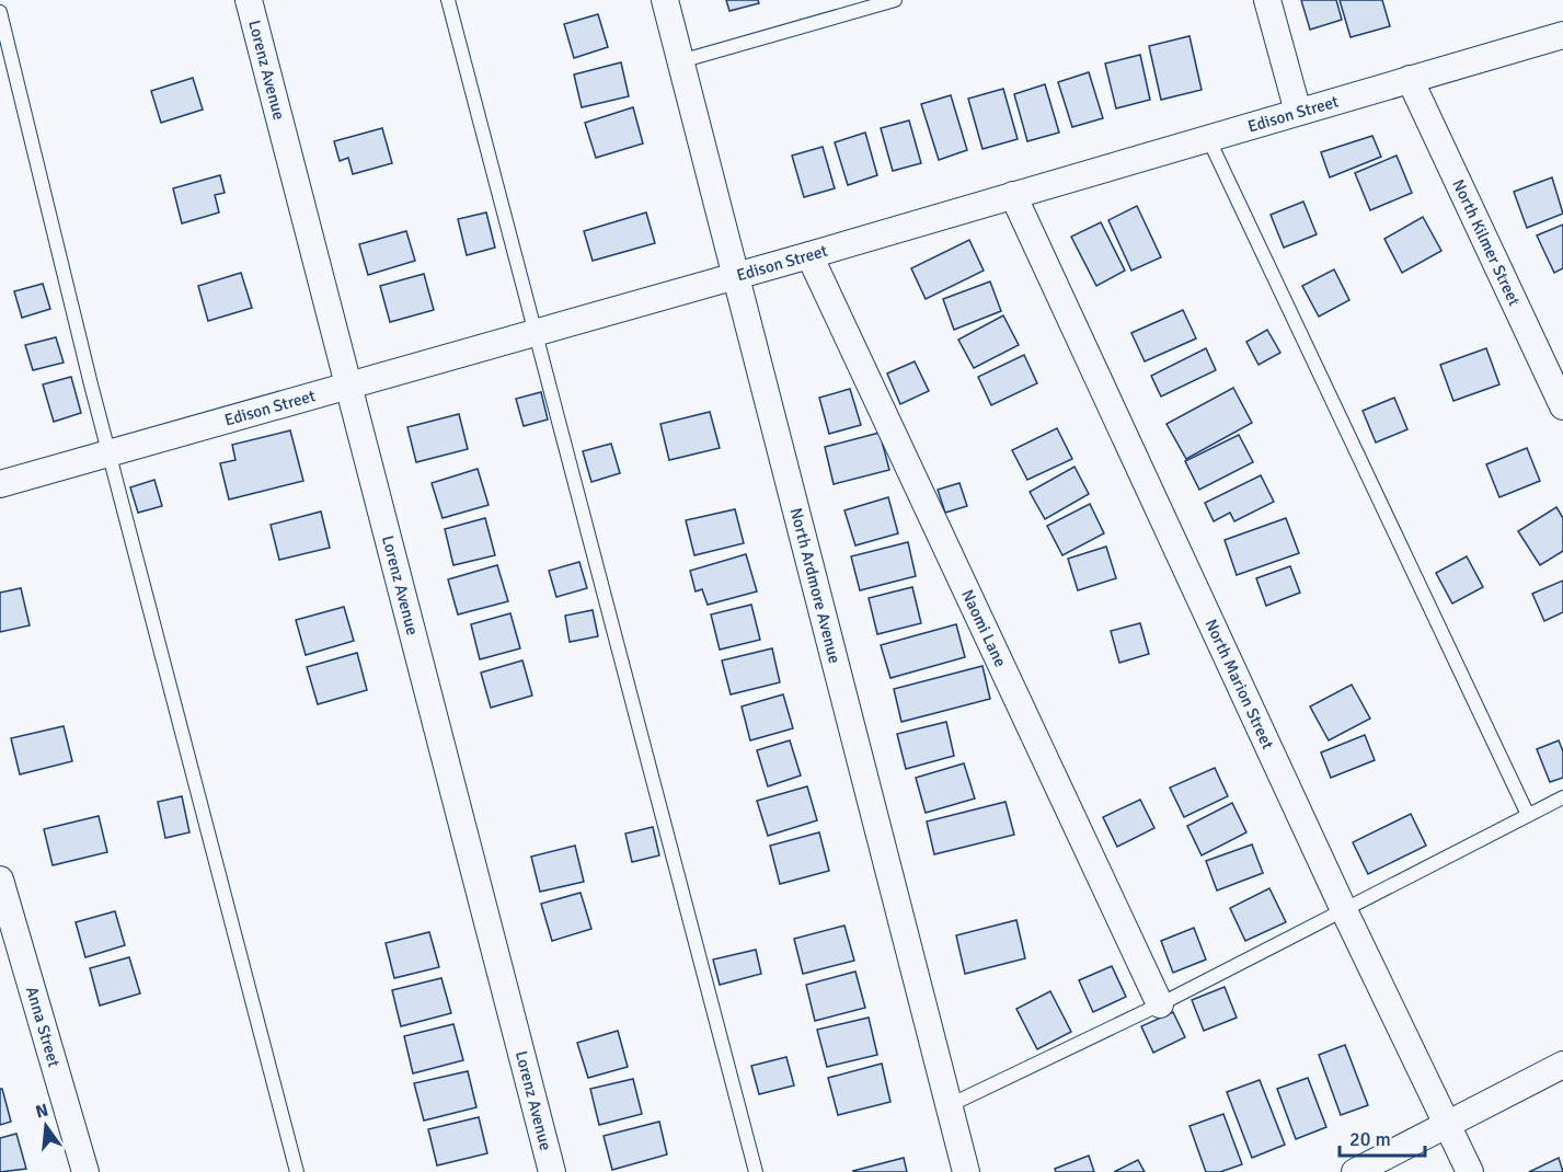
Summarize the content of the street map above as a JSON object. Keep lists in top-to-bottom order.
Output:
{
  "streets": {
    "street": [
      "Lorenz Avenue",
      "Edison Street",
      "North Kilmer Street",
      "North Ardmore Avenue",
      "Naomi Lane",
      "North Marion Street",
      "Anna Street"
    ]
  },
  "crossings": [
    ["Lorenz Avenue", "Edison Street"],
    ["Edison Street", "North Kilmer Street"],
    ["Edison Street", "North Ardmore Avenue"],
    ["Edison Street", "Naomi Lane"],
    ["Edison Street", "North Marion Street"]
  ],
  "scale_bar": "20 m",
  "north": "top"
}
